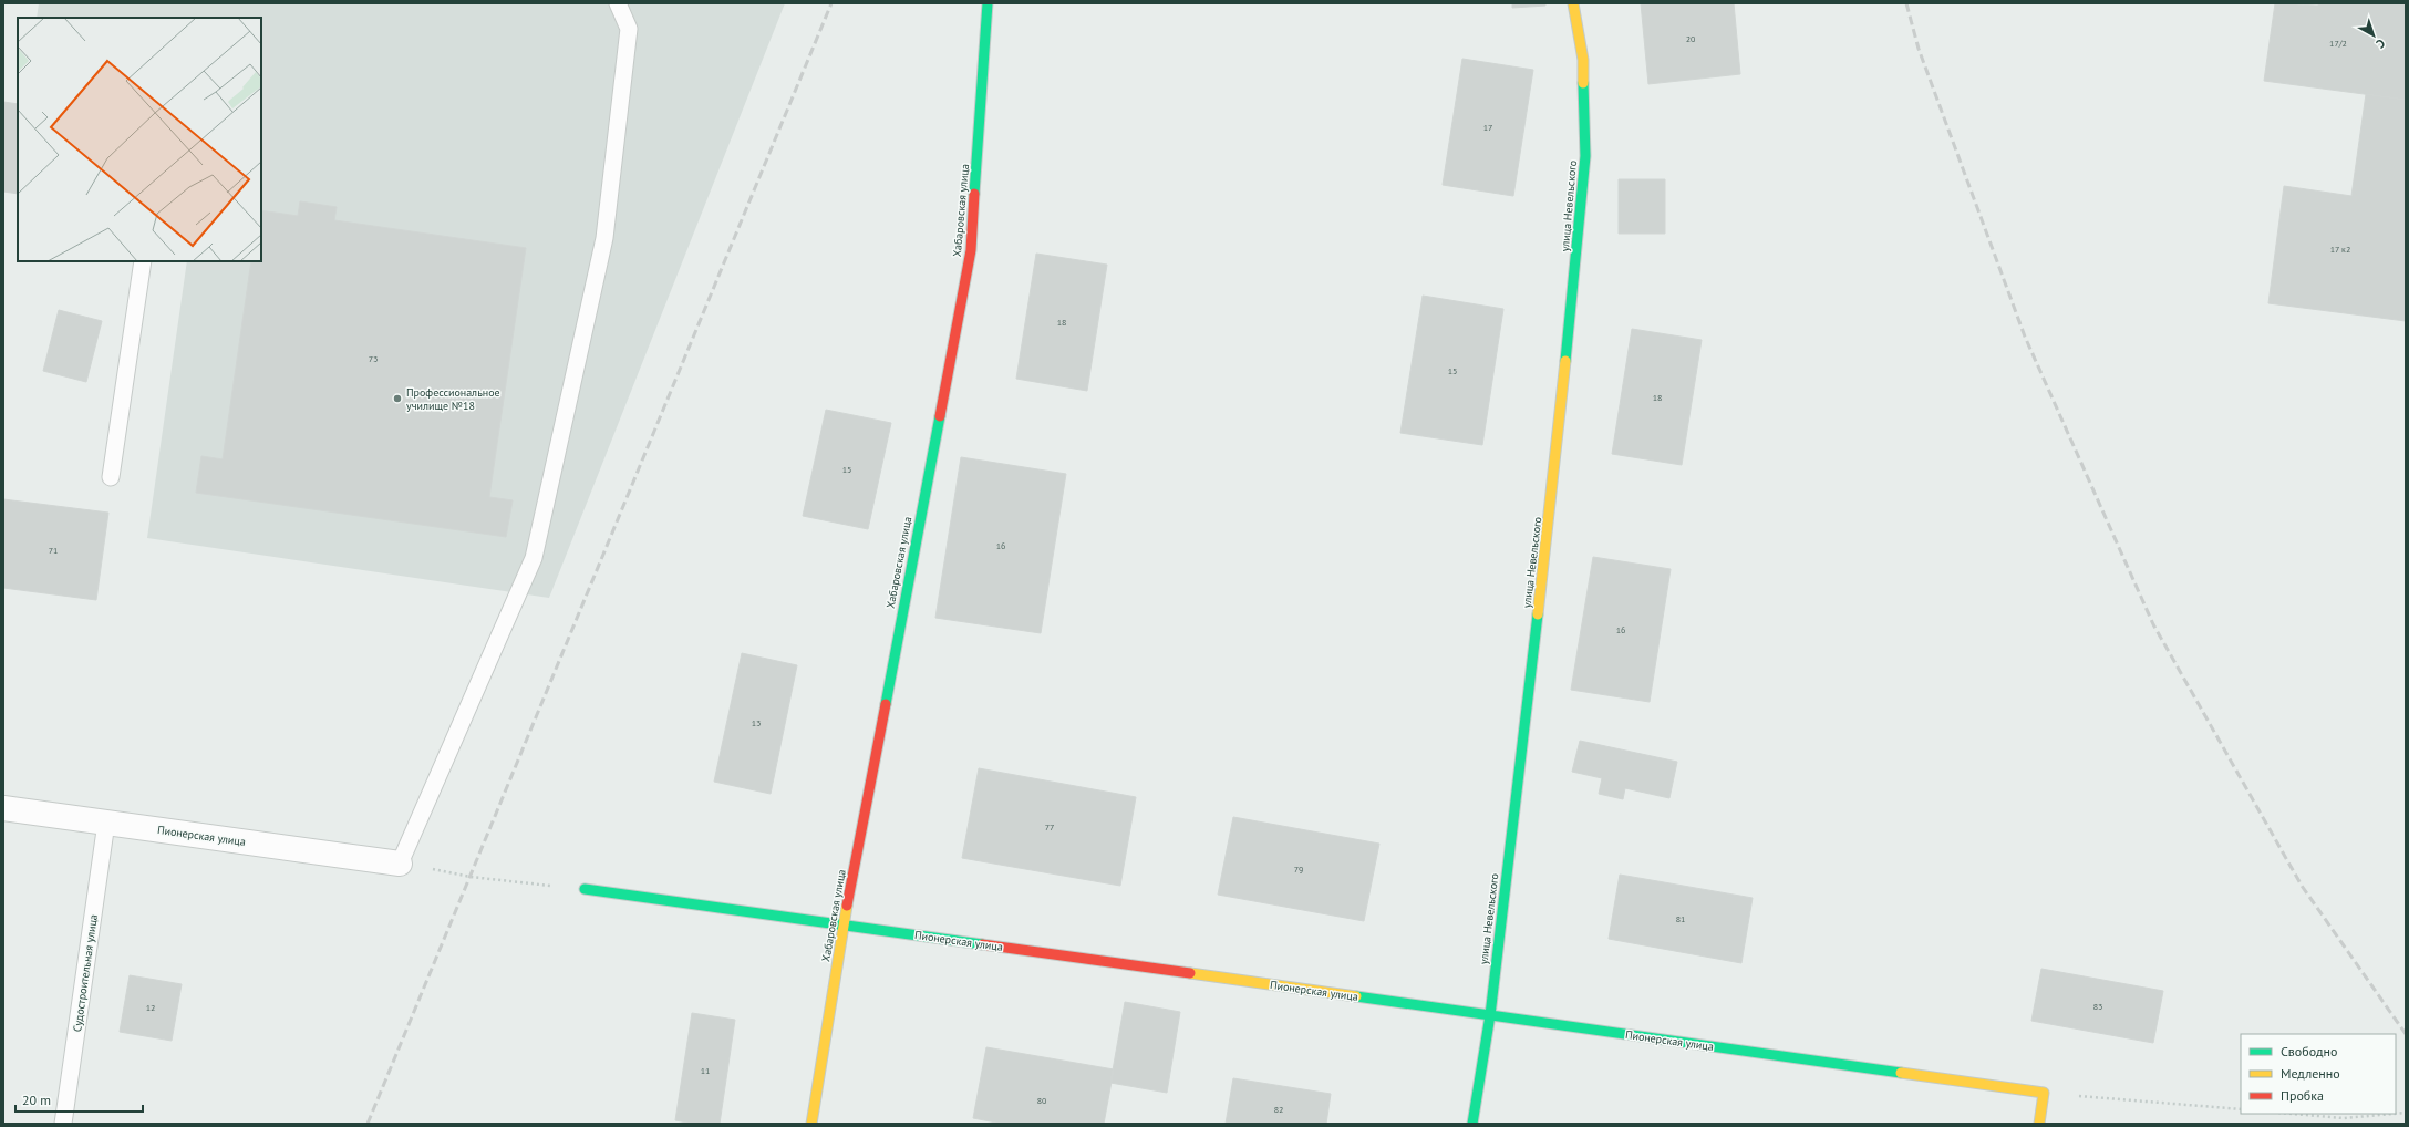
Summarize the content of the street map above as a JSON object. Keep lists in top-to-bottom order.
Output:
{
  "streets": {
    "street": ["улица Невельского", "Хабаровская улица", "Пионерская улица"],
    "lane": ["Судостроительная улица"]
  },
  "crossings": [
    ["улица Невельского", "Пионерская улица"],
    ["Хабаровская улица", "Пионерская улица"],
    ["Пионерская улица", "Судостроительная улица"]
  ],
  "places": ["Профессиональное училище №18"],
  "house_numbers": [
    "20",
    "17/2",
    "17",
    "17 к2",
    "18",
    "73",
    "15",
    "18",
    "15",
    "16",
    "71",
    "16",
    "13",
    "77",
    "79",
    "81",
    "83",
    "12",
    "11",
    "80",
    "82"
  ],
  "legend": ["Свободно", "Медленно", "Пробка"],
  "scale_bar": "20 m",
  "north": "bottom right"
}
